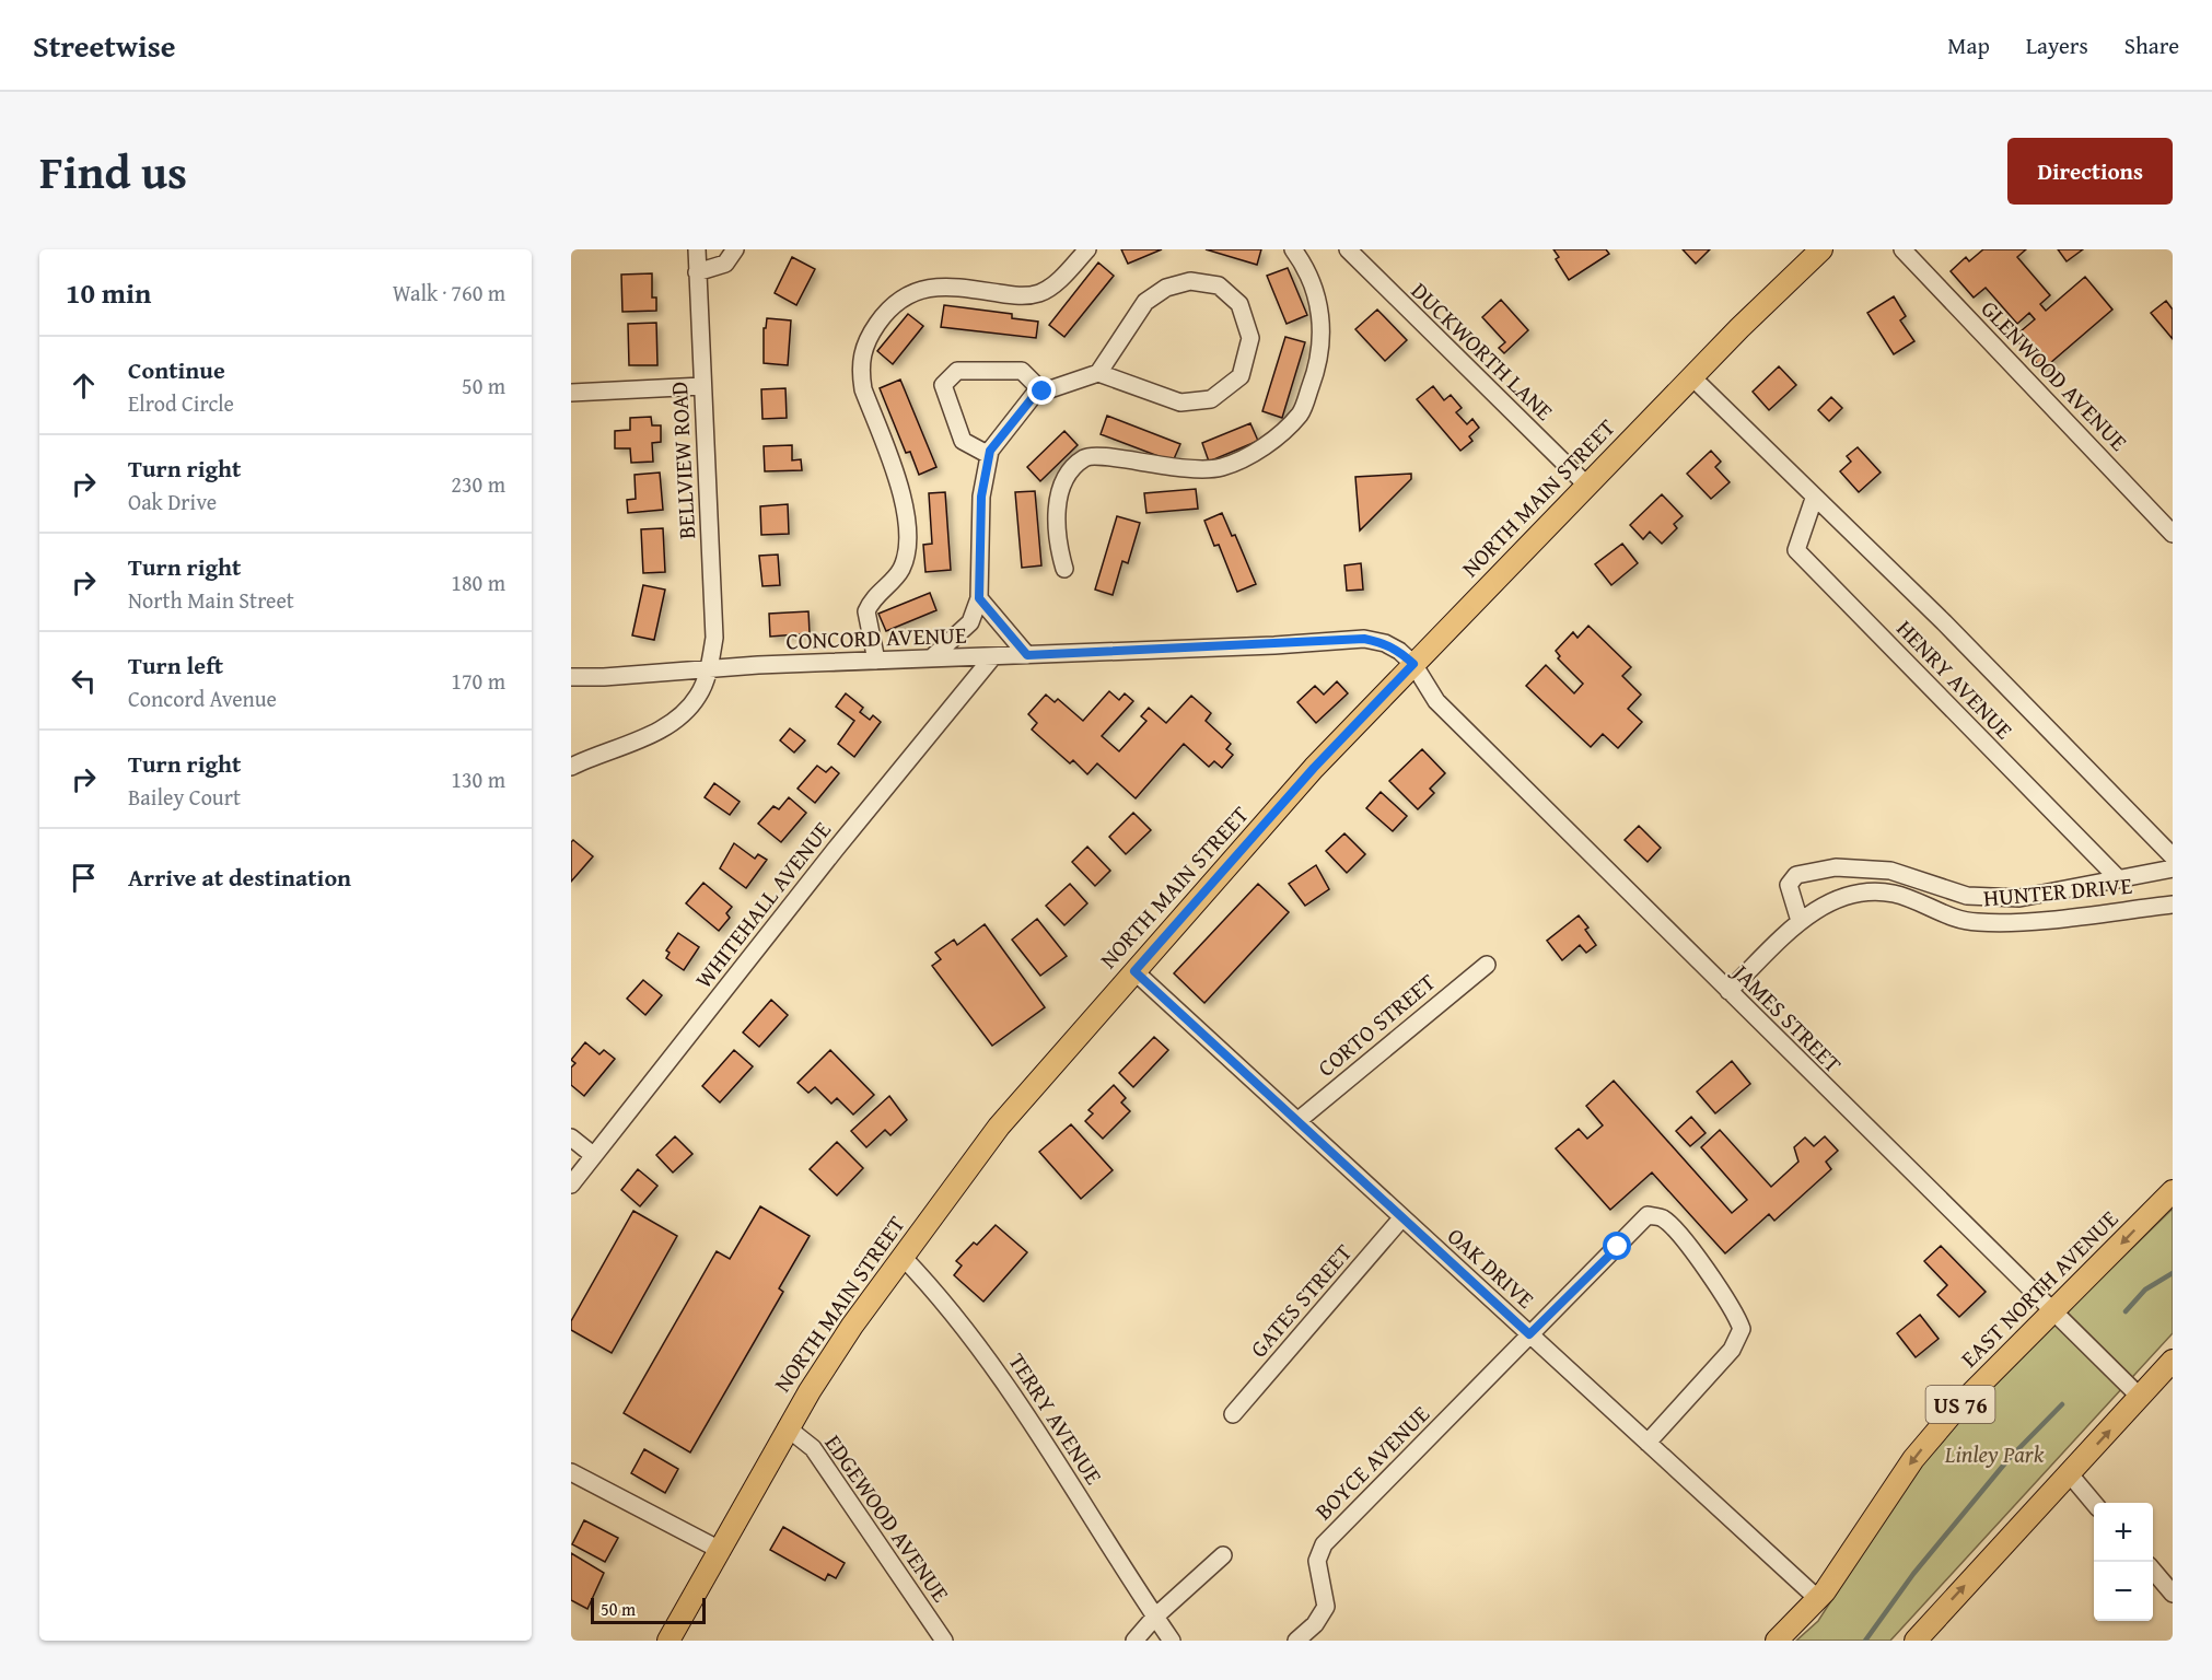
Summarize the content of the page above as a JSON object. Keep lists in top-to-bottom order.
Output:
{
  "streets": {
    "main road": ["NORTH MAIN STREET", "EAST NORTH AVENUE", "US 76"],
    "street": [
      "DUCKWORTH LANE",
      "GLENWOOD AVENUE",
      "BELLVIEW ROAD",
      "CONCORD AVENUE",
      "HENRY AVENUE",
      "HUNTER DRIVE",
      "WHITEHALL AVENUE",
      "JAMES STREET",
      "CORTO STREET",
      "OAK DRIVE",
      "GATES STREET",
      "TERRY AVENUE",
      "BOYCE AVENUE",
      "EDGEWOOD AVENUE"
    ]
  },
  "crossings": [
    ["DUCKWORTH LANE", "NORTH MAIN STREET"],
    ["BELLVIEW ROAD", "CONCORD AVENUE"],
    ["NORTH MAIN STREET", "CONCORD AVENUE"],
    ["NORTH MAIN STREET", "HENRY AVENUE"],
    ["NORTH MAIN STREET", "JAMES STREET"],
    ["NORTH MAIN STREET", "OAK DRIVE"],
    ["NORTH MAIN STREET", "TERRY AVENUE"],
    ["NORTH MAIN STREET", "EDGEWOOD AVENUE"],
    ["CONCORD AVENUE", "WHITEHALL AVENUE"],
    ["CONCORD AVENUE", "JAMES STREET"],
    ["HENRY AVENUE", "HUNTER DRIVE"],
    ["HUNTER DRIVE", "JAMES STREET"],
    ["JAMES STREET", "EAST NORTH AVENUE"],
    ["CORTO STREET", "OAK DRIVE"],
    ["OAK DRIVE", "EAST NORTH AVENUE"],
    ["OAK DRIVE", "GATES STREET"],
    ["OAK DRIVE", "BOYCE AVENUE"]
  ],
  "parks": ["Linley Park"],
  "scale_bar": "50 m",
  "page": {
    "header": "Streetwise",
    "nav": ["Map", "Layers", "Share"],
    "title": "Find us",
    "buttons": "Directions",
    "heading": ["10 min", "Walk · 760 m"],
    "list": [
      ["Continue", "Elrod Circle", "50 m"],
      ["Turn right", "Oak Drive", "230 m"],
      ["Turn right", "North Main Street", "180 m"],
      ["Turn left", "Concord Avenue", "170 m"],
      ["Turn right", "Bailey Court", "130 m"],
      "Arrive at destination"
    ],
    "map_buttons": ["+", "−"],
    "scale": "50 m"
  }
}
